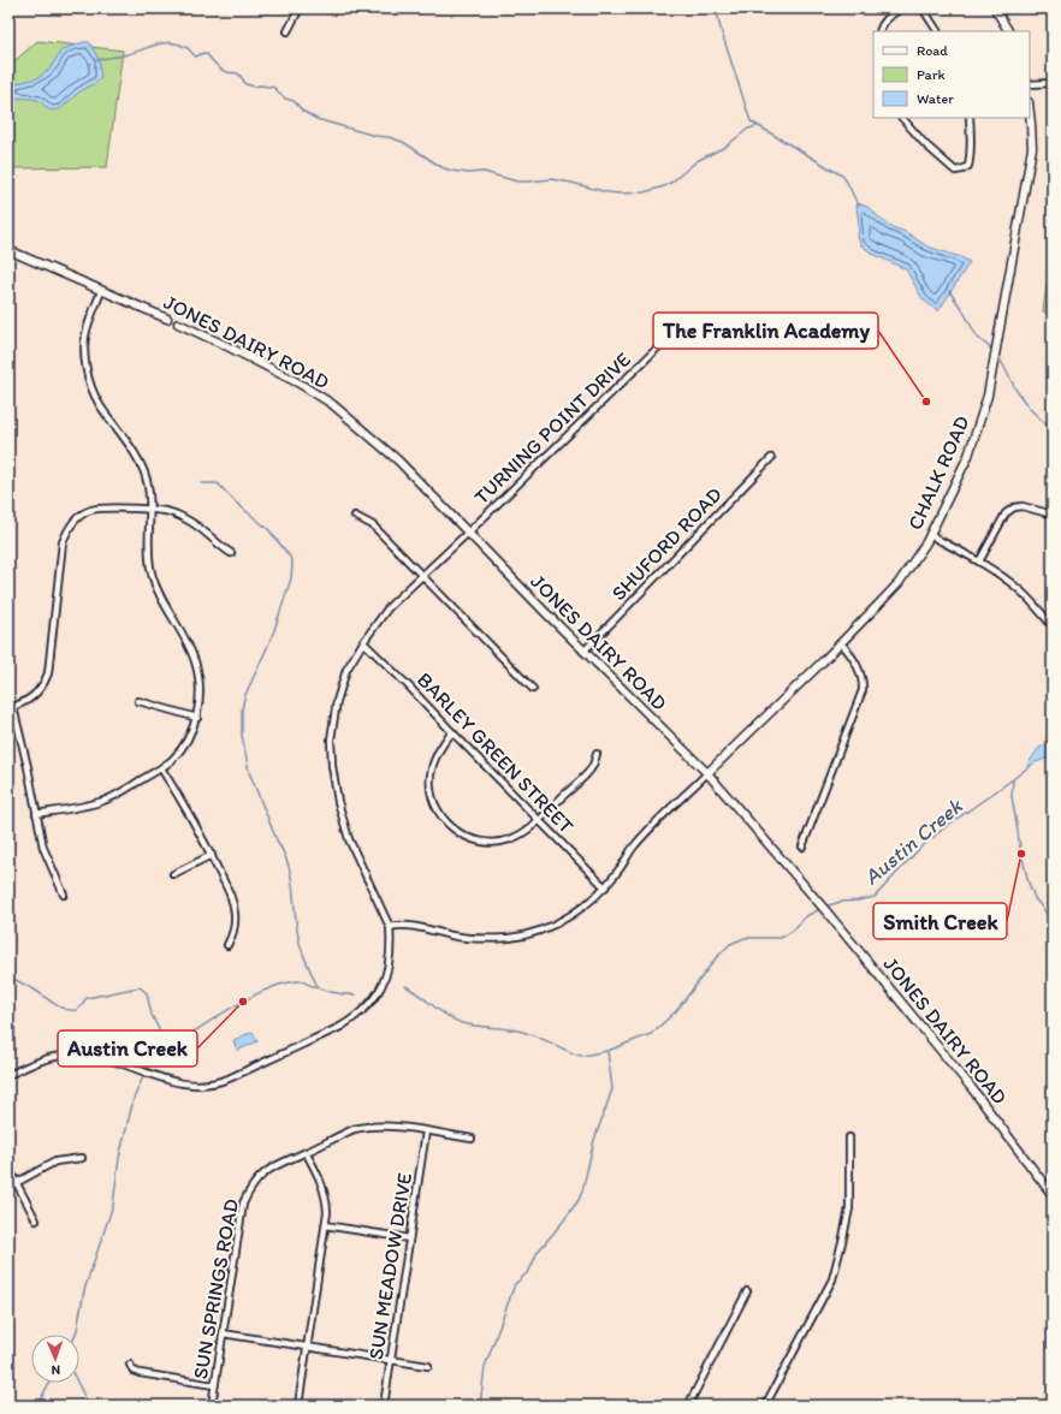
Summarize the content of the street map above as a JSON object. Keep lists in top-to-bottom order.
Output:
{
  "streets": {
    "street": [
      "JONES DAIRY ROAD",
      "TURNING POINT DRIVE",
      "CHALK ROAD",
      "SHUFORD ROAD",
      "BARLEY GREEN STREET",
      "SUN MEADOW DRIVE",
      "SUN SPRINGS ROAD"
    ]
  },
  "crossings": [
    ["JONES DAIRY ROAD", "TURNING POINT DRIVE"],
    ["JONES DAIRY ROAD", "CHALK ROAD"],
    ["JONES DAIRY ROAD", "SHUFORD ROAD"],
    ["TURNING POINT DRIVE", "BARLEY GREEN STREET"],
    ["SUN MEADOW DRIVE", "SUN SPRINGS ROAD"]
  ],
  "water": ["Austin Creek"],
  "places": ["The Franklin Academy", "Smith Creek", "Austin Creek"],
  "legend": ["Road", "Park", "Water"],
  "north": "bottom"
}
